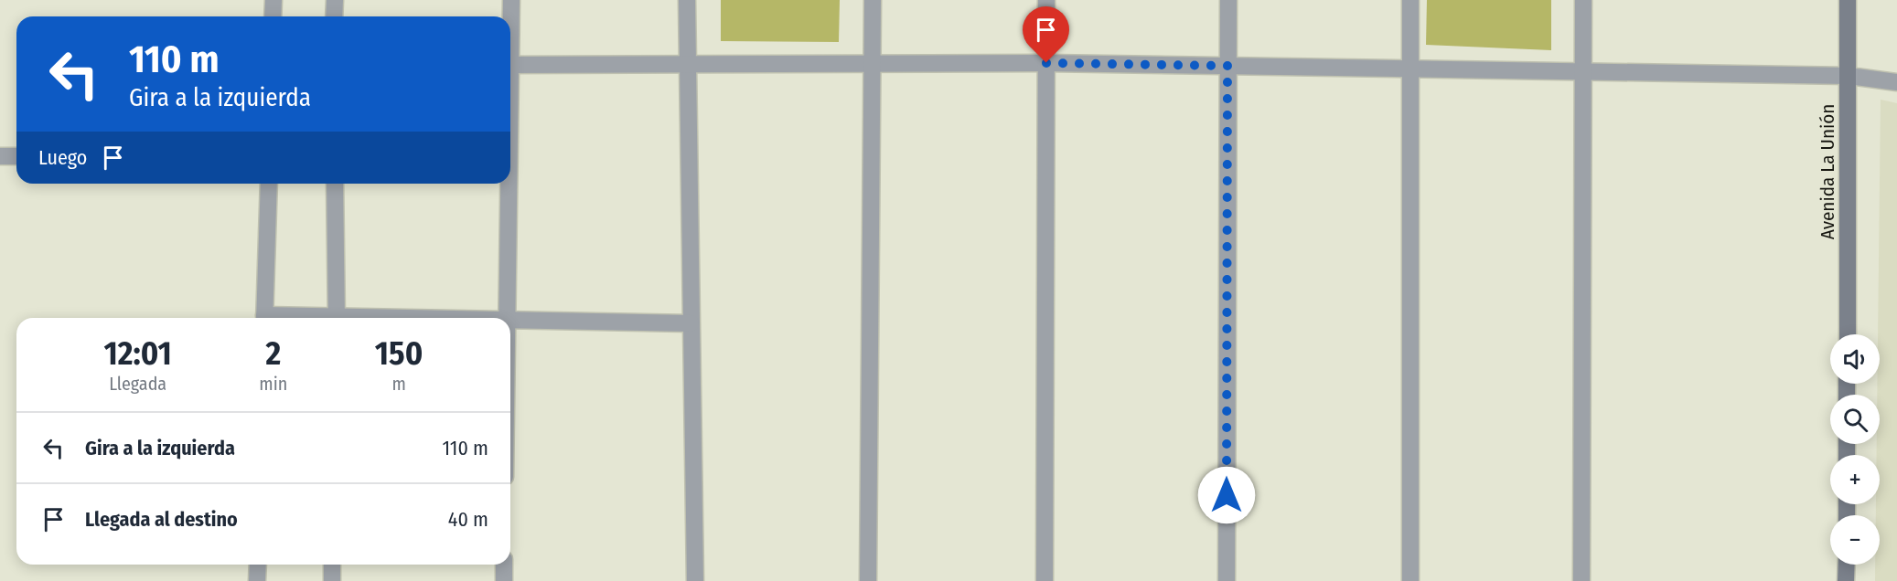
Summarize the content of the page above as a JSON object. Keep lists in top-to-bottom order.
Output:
{
  "streets": {
    "main road": ["Avenida La Unión"]
  },
  "page": {
    "turn": ["110 m", "Gira a la izquierda"],
    "then": "Luego",
    "eta": [
      "12:01",
      "Llegada",
      "2",
      "min",
      "150",
      "m"
    ],
    "map_buttons": ["+", "−"],
    "list": [
      {
        "name": "Gira a la izquierda",
        "value": "110 m"
      },
      {
        "name": "Llegada al destino",
        "value": "40 m"
      }
    ]
  }
}
